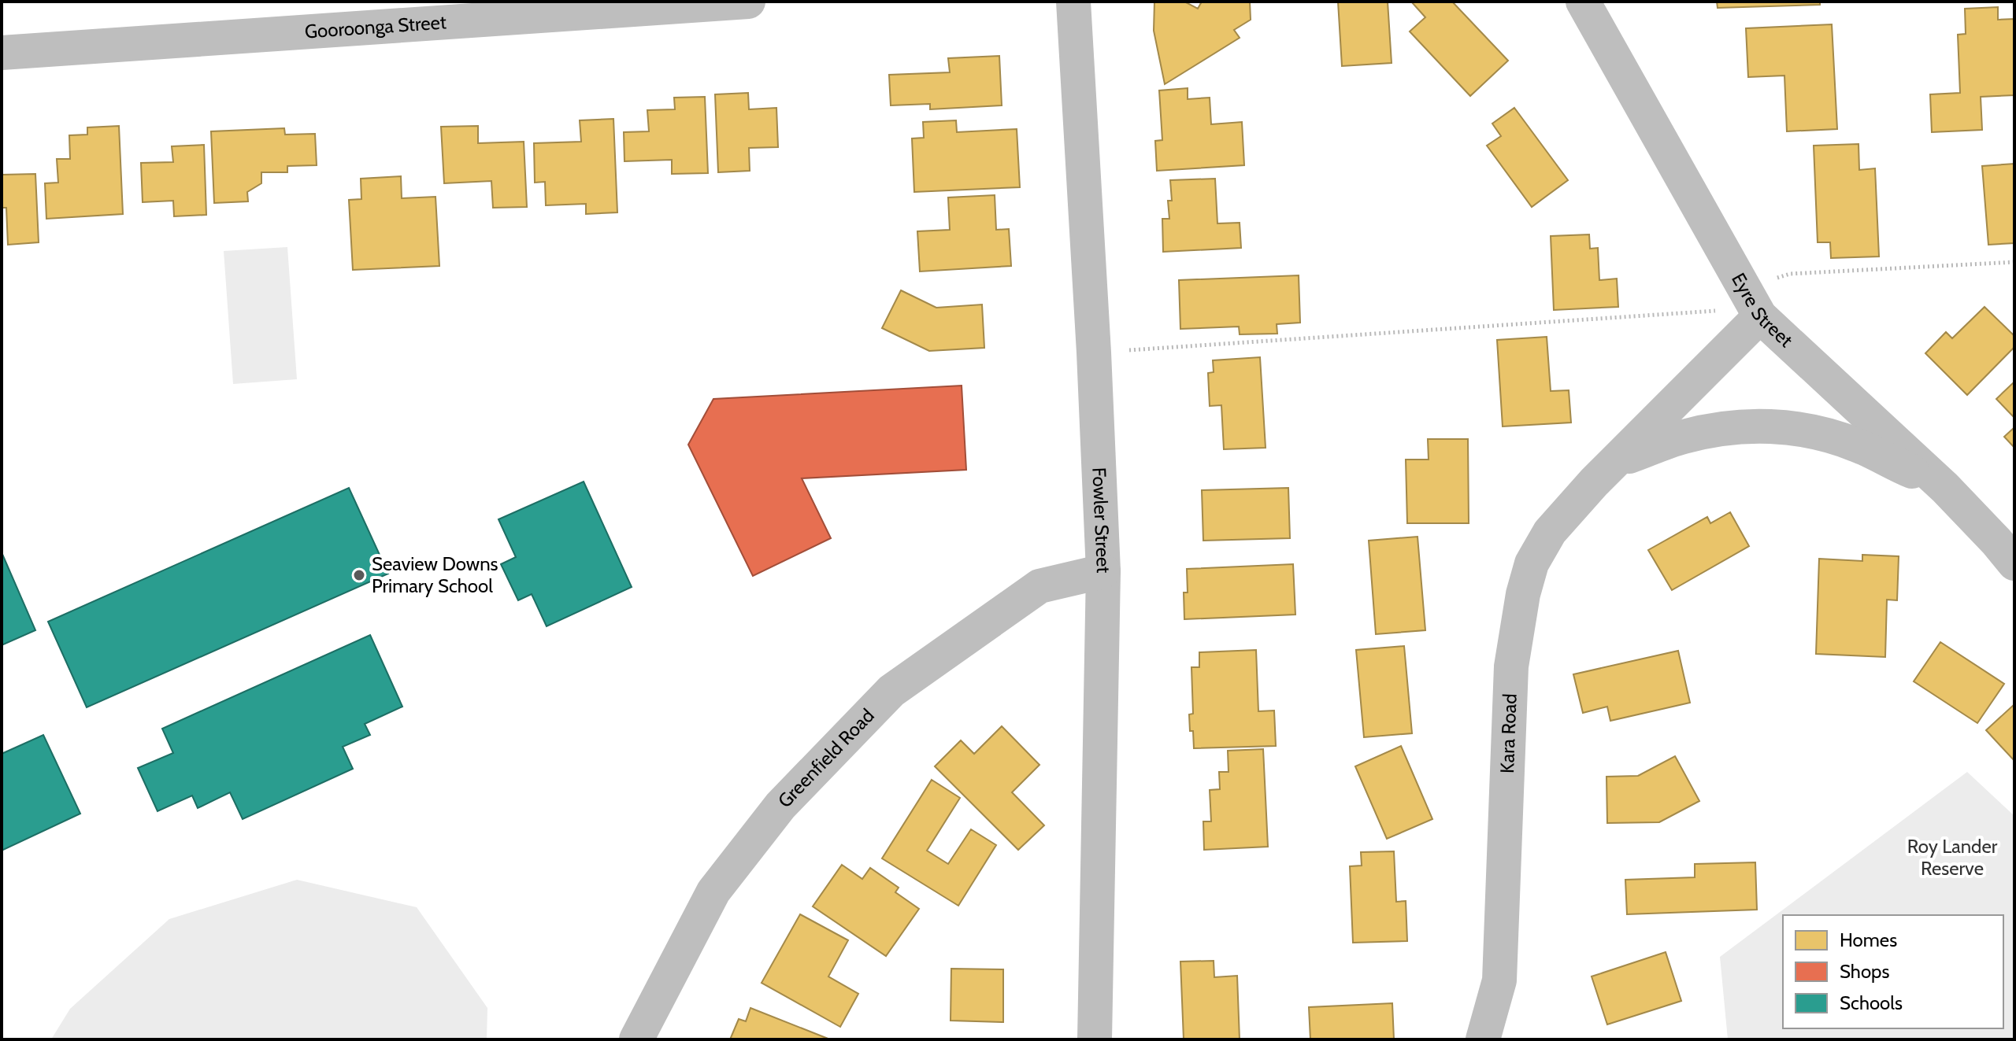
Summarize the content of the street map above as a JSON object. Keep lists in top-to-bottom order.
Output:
{
  "streets": {
    "street": [
      "Gooroonga Street",
      "Eyre Street",
      "Fowler Street",
      "Kara Road",
      "Greenfield Road"
    ]
  },
  "crossings": [
    ["Eyre Street", "Kara Road"],
    ["Fowler Street", "Greenfield Road"]
  ],
  "parks": ["Roy Lander Reserve"],
  "places": ["Seaview Downs Primary School"],
  "legend": ["Homes", "Shops", "Schools"]
}
